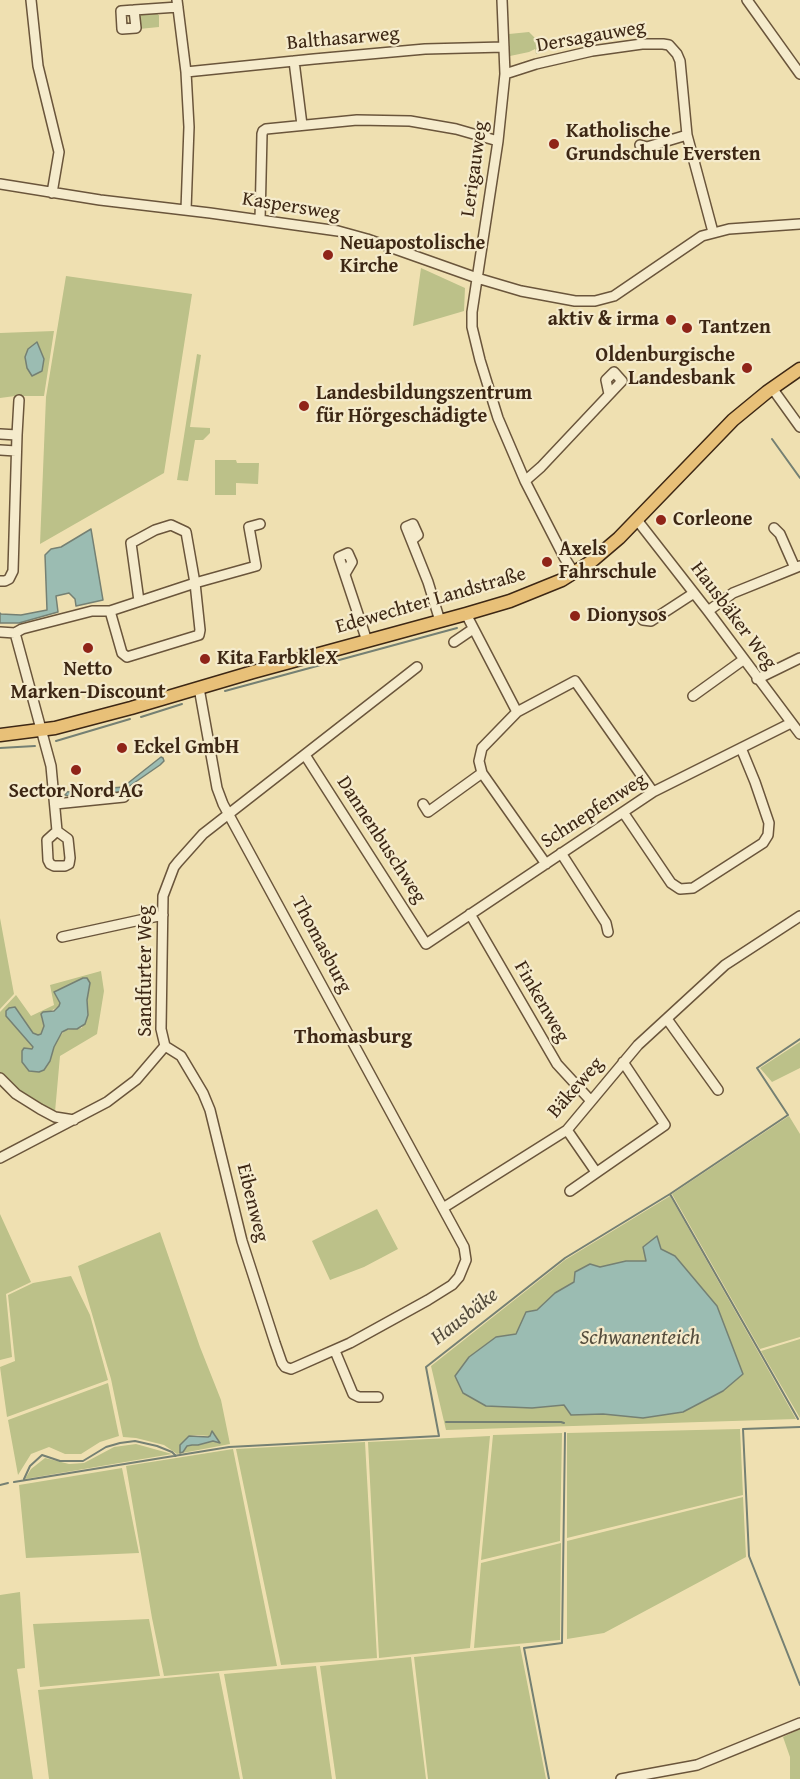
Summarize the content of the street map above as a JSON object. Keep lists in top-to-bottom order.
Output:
{
  "streets": {
    "main road": ["Edewechter Landstraße"],
    "street": [
      "Dersagauweg",
      "Balthasarweg",
      "Lerigauweg",
      "Kaspersweg",
      "Hausbäker Weg",
      "Schnepfenweg",
      "Dannenbuschweg",
      "Thomasburg",
      "Sandfurter Weg",
      "Finkenweg",
      "Bäkeweg",
      "Eibenweg"
    ]
  },
  "crossings": [
    ["Dersagauweg", "Lerigauweg"],
    ["Dersagauweg", "Kaspersweg"],
    ["Balthasarweg", "Lerigauweg"],
    ["Lerigauweg", "Kaspersweg"],
    ["Lerigauweg", "Edewechter Landstraße"],
    ["Edewechter Landstraße", "Hausbäker Weg"],
    ["Edewechter Landstraße", "Thomasburg"],
    ["Hausbäker Weg", "Schnepfenweg"],
    ["Schnepfenweg", "Dannenbuschweg"],
    ["Schnepfenweg", "Finkenweg"],
    ["Dannenbuschweg", "Sandfurter Weg"],
    ["Thomasburg", "Sandfurter Weg"],
    ["Thomasburg", "Bäkeweg"],
    ["Thomasburg", "Eibenweg"],
    ["Sandfurter Weg", "Eibenweg"],
    ["Finkenweg", "Bäkeweg"]
  ],
  "districts": ["Thomasburg"],
  "water": ["Hausbäke", "Schwanenteich"],
  "places": [
    "Katholische Grundschule Eversten",
    "Neuapostolische Kirche",
    "aktiv & irma",
    "Tantzen",
    "Oldenburgische Landesbank",
    "Landesbildungszentrum für Hörgeschädigte",
    "Corleone",
    "Axels Fahrschule",
    "Dionysos",
    "Netto Marken-Discount",
    "Kita FarbkleX",
    "Eckel GmbH",
    "Sector Nord AG"
  ]
}
